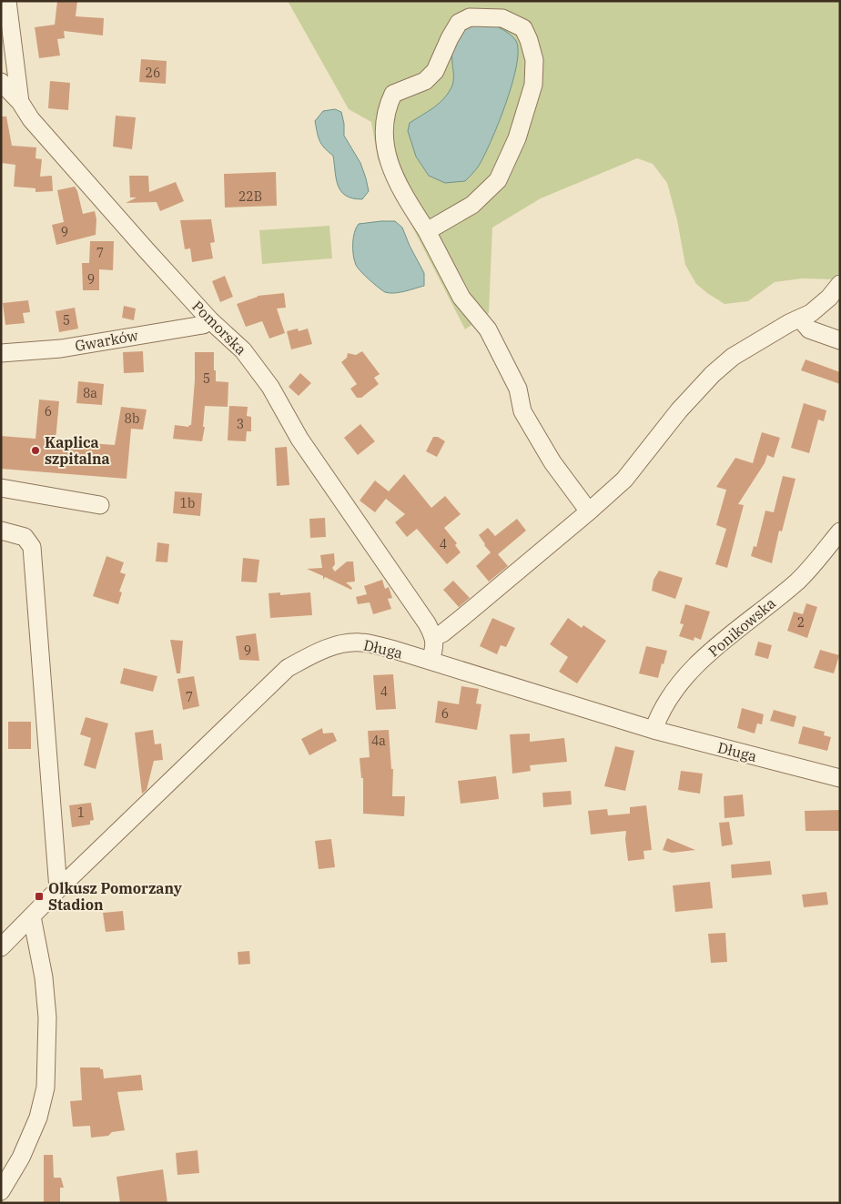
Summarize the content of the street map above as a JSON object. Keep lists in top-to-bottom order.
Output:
{
  "streets": {
    "street": [
      "Pomorska",
      "Gwarków",
      "Ponikowska",
      "Długa"
    ]
  },
  "crossings": [
    ["Pomorska", "Gwarków"],
    ["Ponikowska", "Długa"]
  ],
  "places": {
    "other": ["Kaplica szpitalna"],
    "transit": ["Olkusz Pomorzany Stadion"]
  },
  "house_numbers": [
    "26",
    "22B",
    "9",
    "7",
    "9",
    "5",
    "5",
    "8a",
    "6",
    "8b",
    "3",
    "1b",
    "4",
    "2",
    "9",
    "4",
    "7",
    "6",
    "4a",
    "1"
  ]
}
